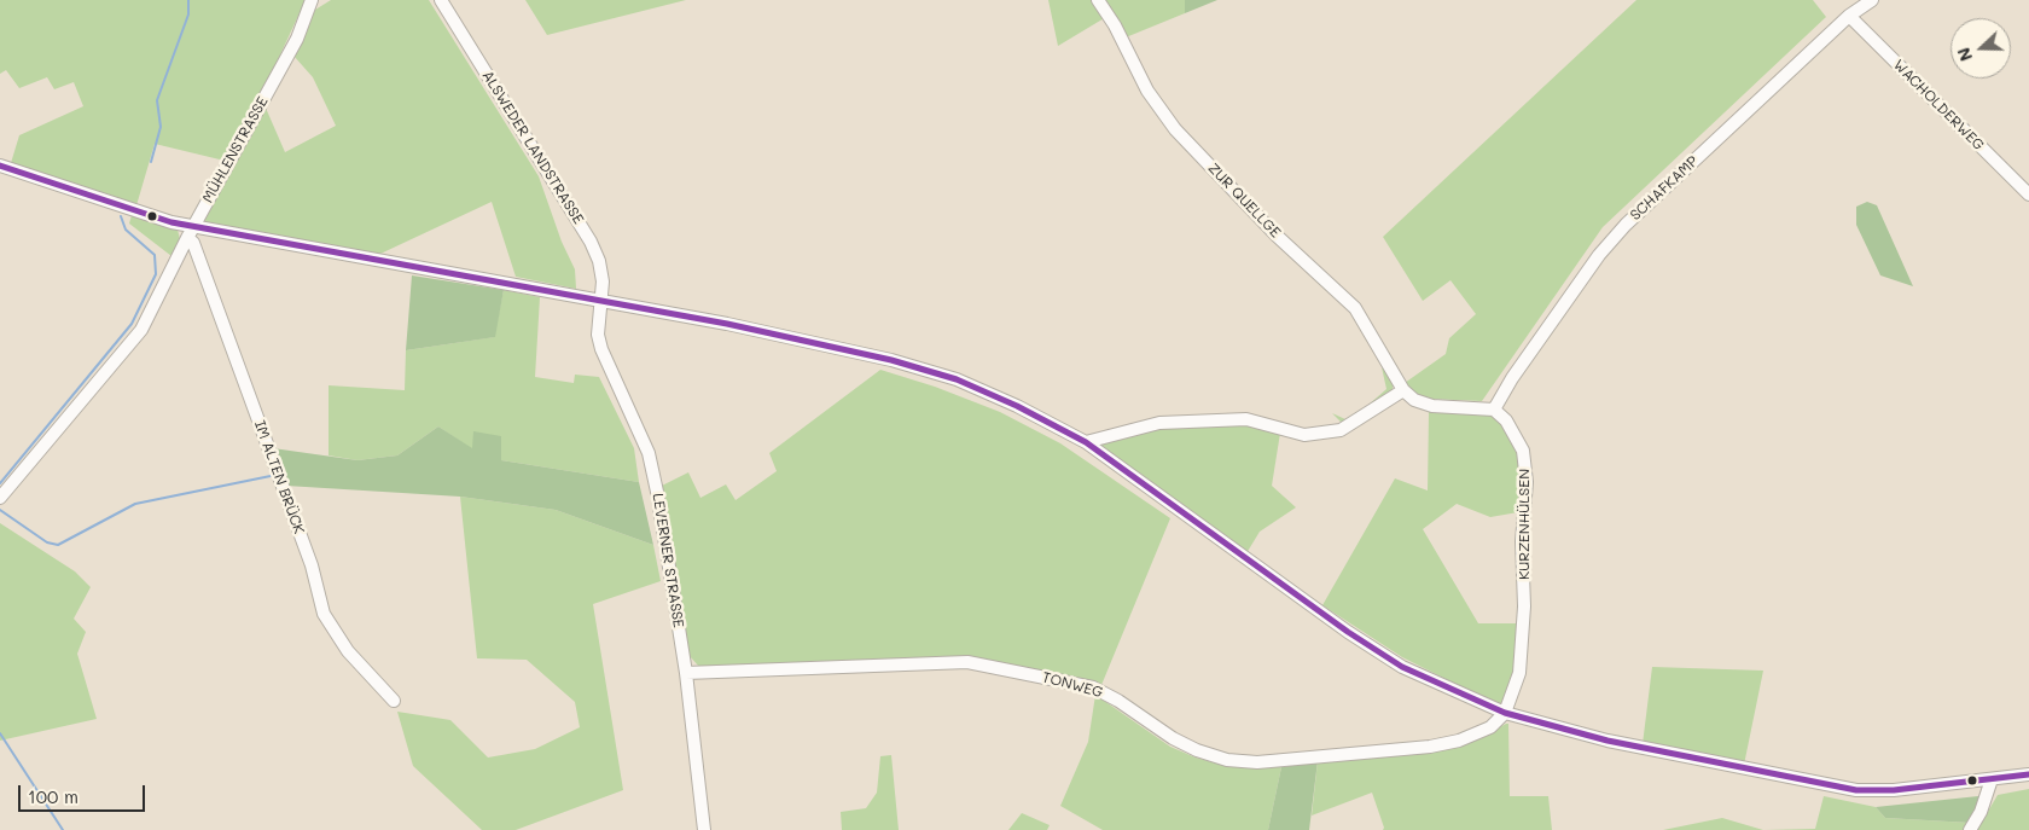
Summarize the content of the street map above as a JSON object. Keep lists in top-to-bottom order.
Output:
{
  "streets": {
    "street": [
      "WACHOLDERWEG",
      "ALSWEDER LANDSTRASSE",
      "MÜHLENSTRASSE",
      "SCHAFKAMP",
      "ZUR QUELLGE",
      "IM ALTEN BRÜCK",
      "KURZENHÜLSEN",
      "LEVERNER STRASSE",
      "TONWEG"
    ]
  },
  "crossings": [
    ["WACHOLDERWEG", "SCHAFKAMP"],
    ["ALSWEDER LANDSTRASSE", "LEVERNER STRASSE"],
    ["MÜHLENSTRASSE", "IM ALTEN BRÜCK"],
    ["SCHAFKAMP", "KURZENHÜLSEN"],
    ["KURZENHÜLSEN", "TONWEG"],
    ["LEVERNER STRASSE", "TONWEG"]
  ],
  "scale_bar": "100 m",
  "north": "left"
}
